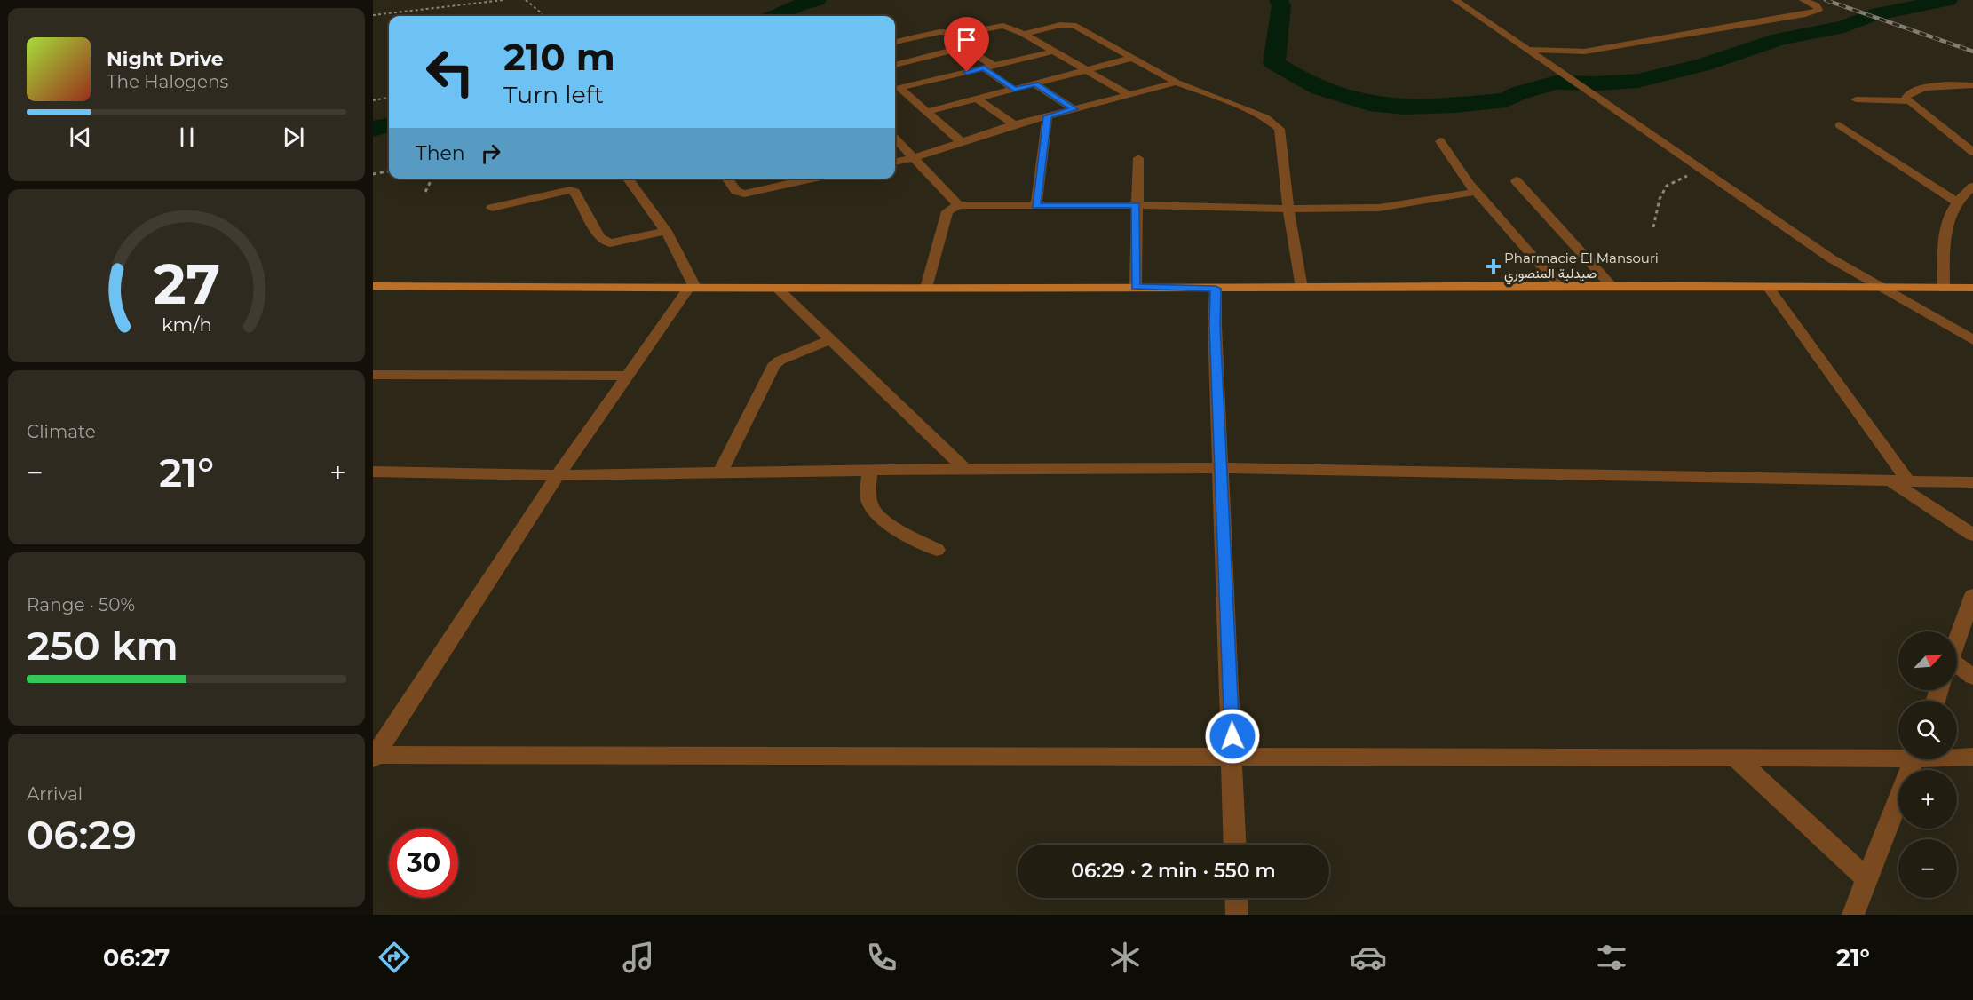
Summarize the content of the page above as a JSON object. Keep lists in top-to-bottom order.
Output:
{
  "places": {
    "health": ["Pharmacie El Mansouri صيدلية المنصوري"]
  },
  "north": "top right",
  "page": {
    "turn": ["210 m", "Turn left"],
    "song": ["Night Drive", "The Halogens"],
    "then": "Then",
    "tile": [
      "Climate",
      ["Range · 50%", "250 km"],
      ["Arrival", "06:29"]
    ],
    "heat": ["−", "21°", "+"],
    "map_buttons": ["+", "−"],
    "limit": "30",
    "trip": "06:29 · 2 min · 550 m",
    "tabs": ["06:27", "21°"],
    "gauge": ["27", "km/h"]
  }
}
